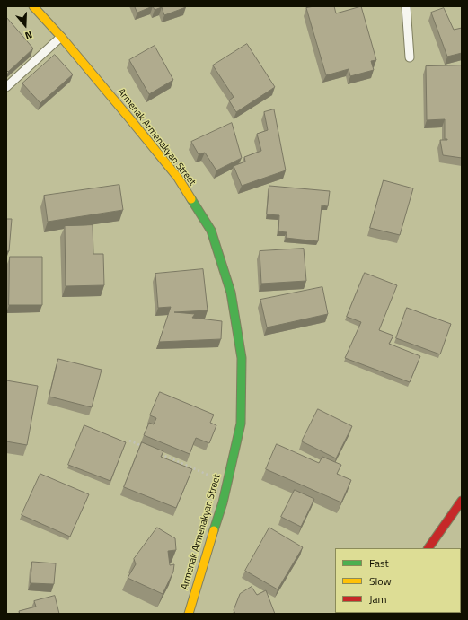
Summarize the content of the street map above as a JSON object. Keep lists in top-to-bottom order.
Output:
{
  "streets": {
    "main road": ["Armenak Armenakyan Street"]
  },
  "legend": ["Fast", "Slow", "Jam"],
  "north": "bottom"
}
